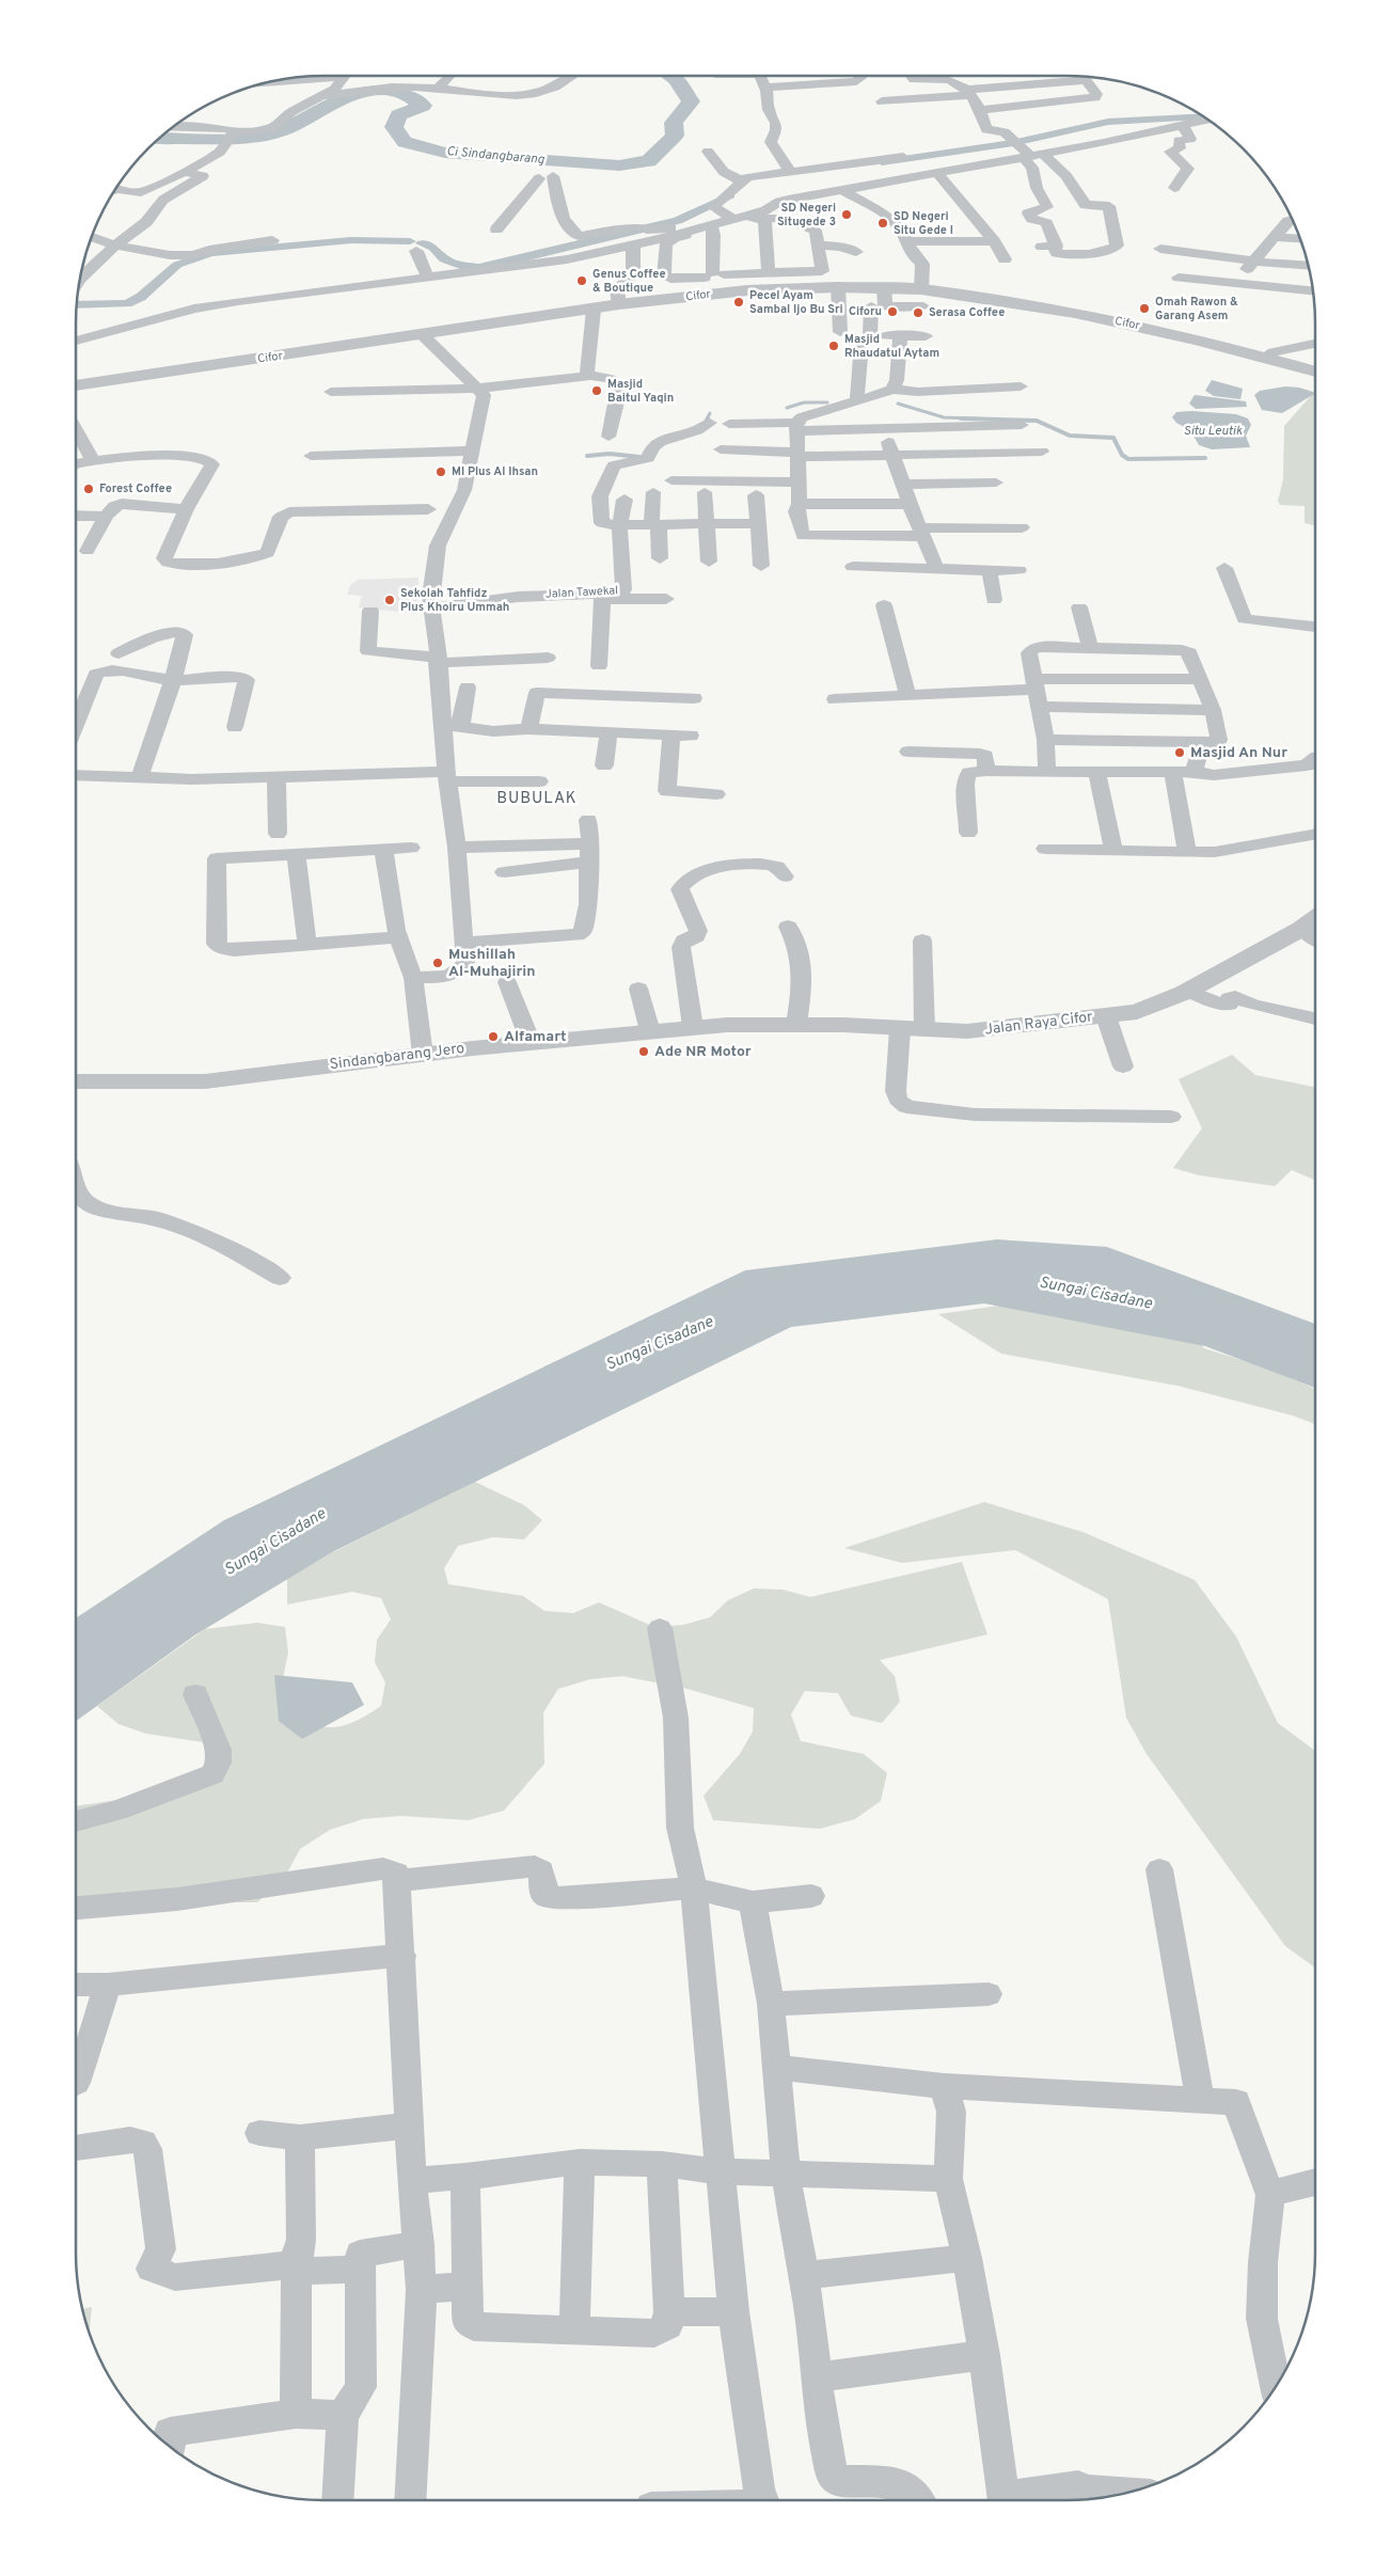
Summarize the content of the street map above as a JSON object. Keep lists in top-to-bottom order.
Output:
{
  "streets": {
    "street": [
      "Cifor",
      "Jalan Tawekal",
      "Jalan Raya Cifor",
      "Sindangbarang Jero"
    ]
  },
  "crossings": [
    ["Jalan Raya Cifor", "Sindangbarang Jero"]
  ],
  "districts": ["BUBULAK"],
  "water": ["Ci Sindangbarang", "Situ Leutik", "Sungai Cisadane"],
  "places": [
    "SD Negeri Situgede 3",
    "SD Negeri Situ Gede I",
    "Genus Coffee & Boutique",
    "Pecel Ayam Sambal Ijo Bu Sri",
    "Omah Rawon & Garang Asem",
    "Ciforu",
    "Serasa Coffee",
    "Masjid Rhaudatul Aytam",
    "Masjid Baitul Yaqin",
    "MI Plus Al Ihsan",
    "Forest Coffee",
    "Sekolah Tahfidz Plus Khoiru Ummah",
    "Masjid An Nur",
    "Mushillah Al-Muhajirin",
    "Alfamart",
    "Ade NR Motor"
  ]
}
